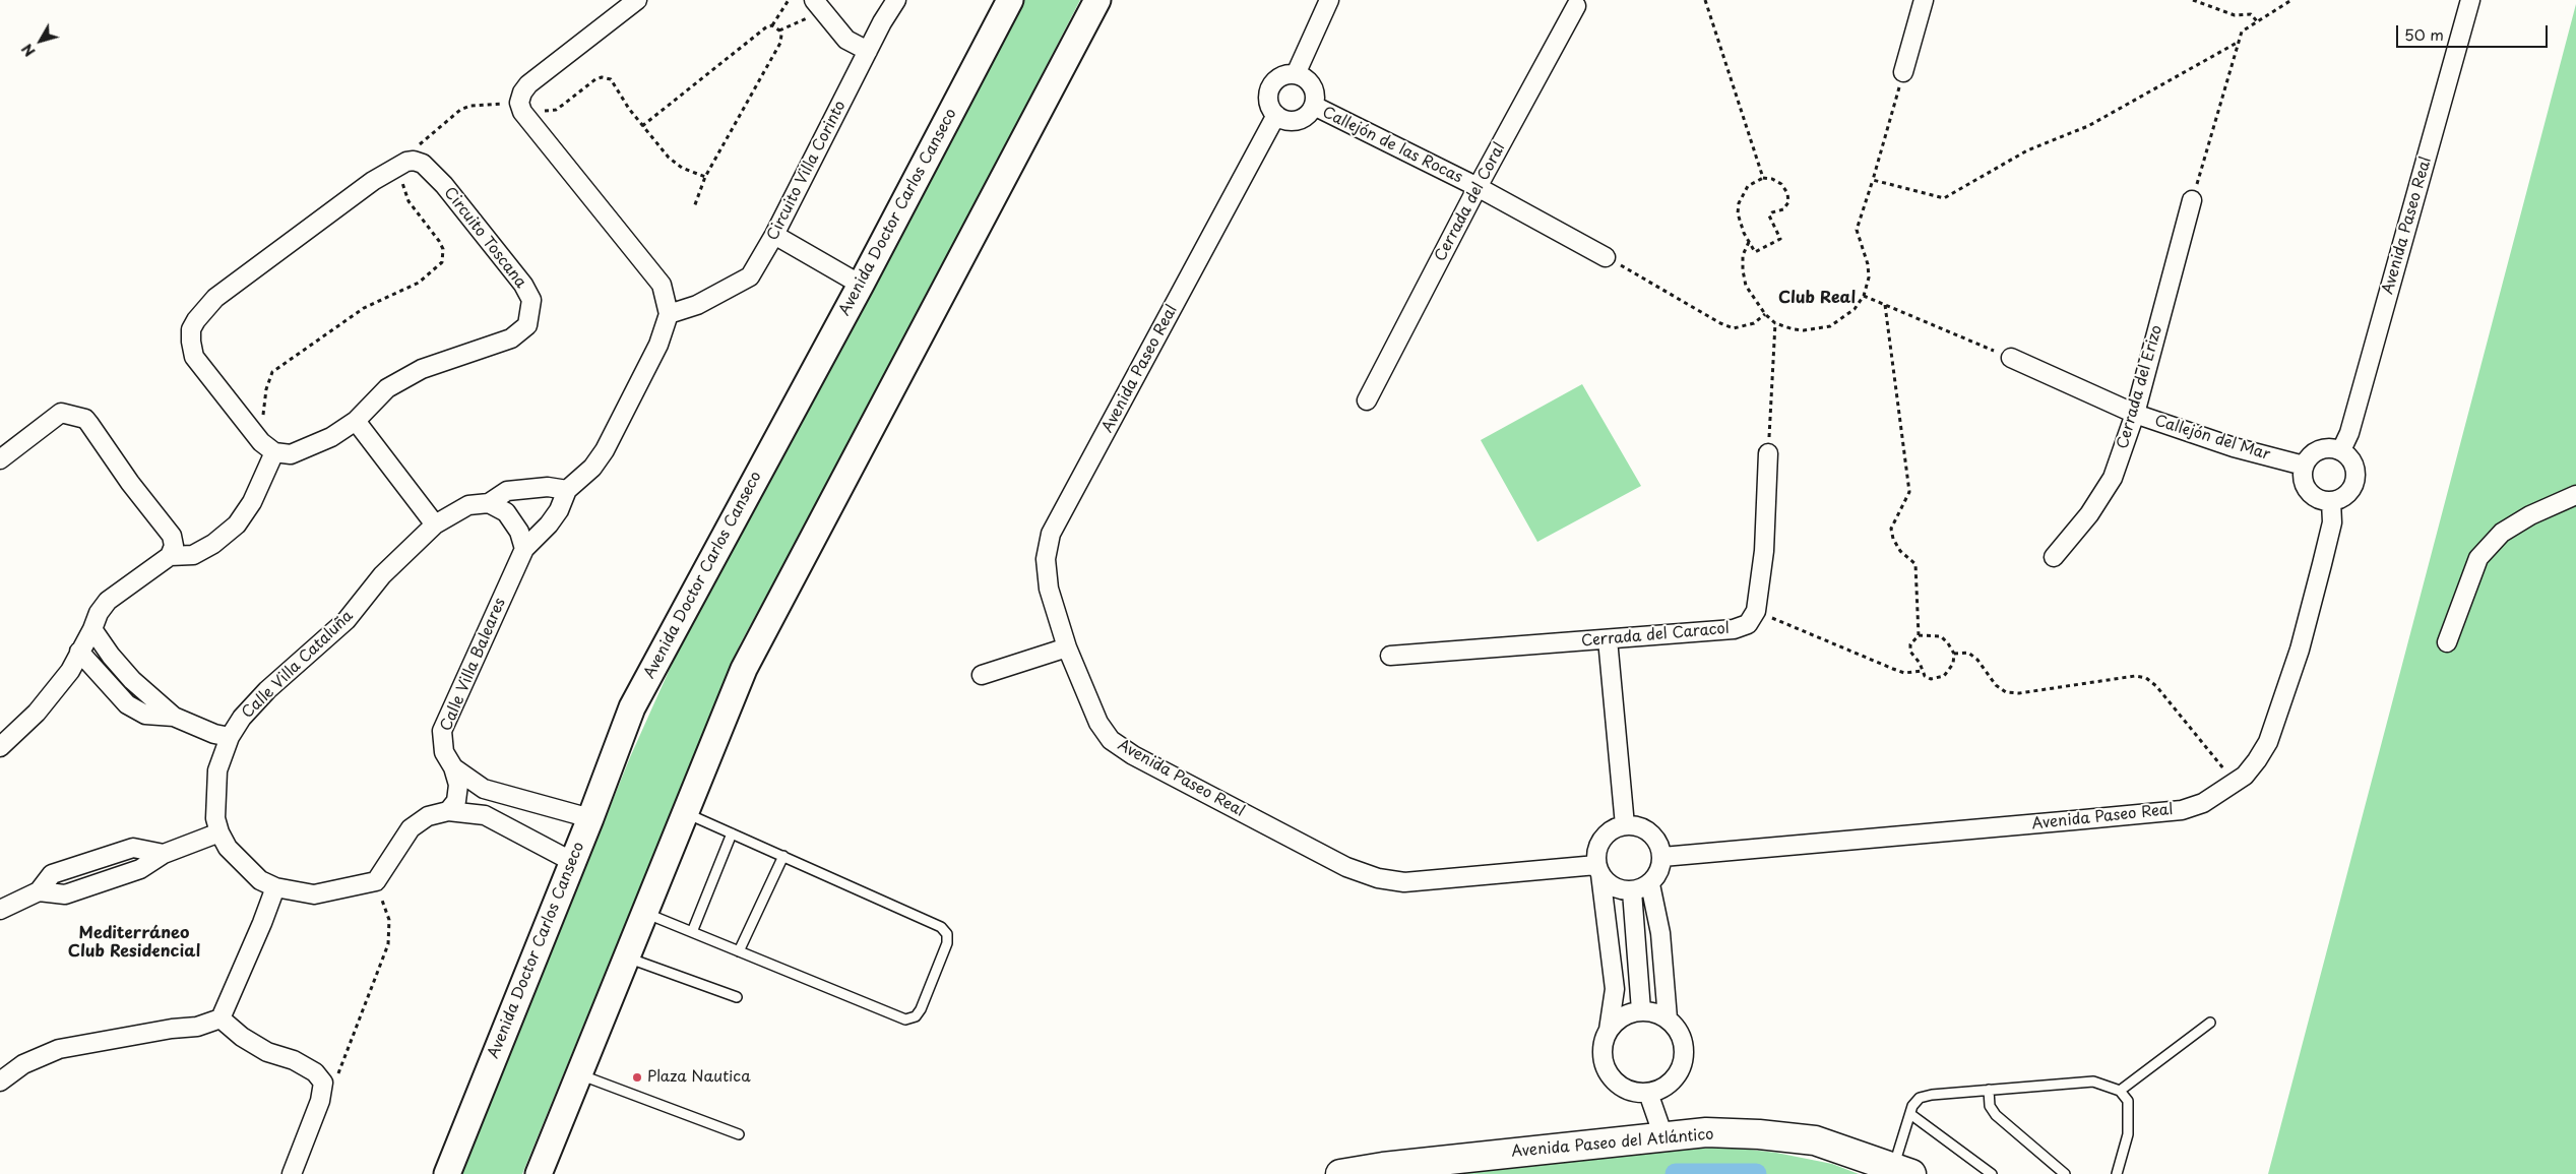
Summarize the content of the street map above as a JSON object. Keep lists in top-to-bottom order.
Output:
{
  "streets": {
    "main road": ["Avenida Doctor Carlos Canseco", "Avenida Paseo del Atlántico"],
    "street": [
      "Callejón de las Rocas",
      "Circuito Villa Corinto",
      "Cerrada del Coral",
      "Avenida Paseo Real",
      "Circuito Toscana",
      "Cerrada del Erizo",
      "Callejón del Mar",
      "Cerrada del Caracol",
      "Calle Villa Cataluña",
      "Calle Villa Baleares"
    ]
  },
  "crossings": [
    ["Callejón de las Rocas", "Cerrada del Coral"],
    ["Callejón de las Rocas", "Avenida Paseo Real"],
    ["Avenida Paseo Real", "Callejón del Mar"],
    ["Cerrada del Erizo", "Callejón del Mar"]
  ],
  "districts": ["Club Real", "Mediterráneo Club Residencial"],
  "places": ["Plaza Nautica"],
  "scale_bar": "50 m",
  "north": "bottom left"
}
